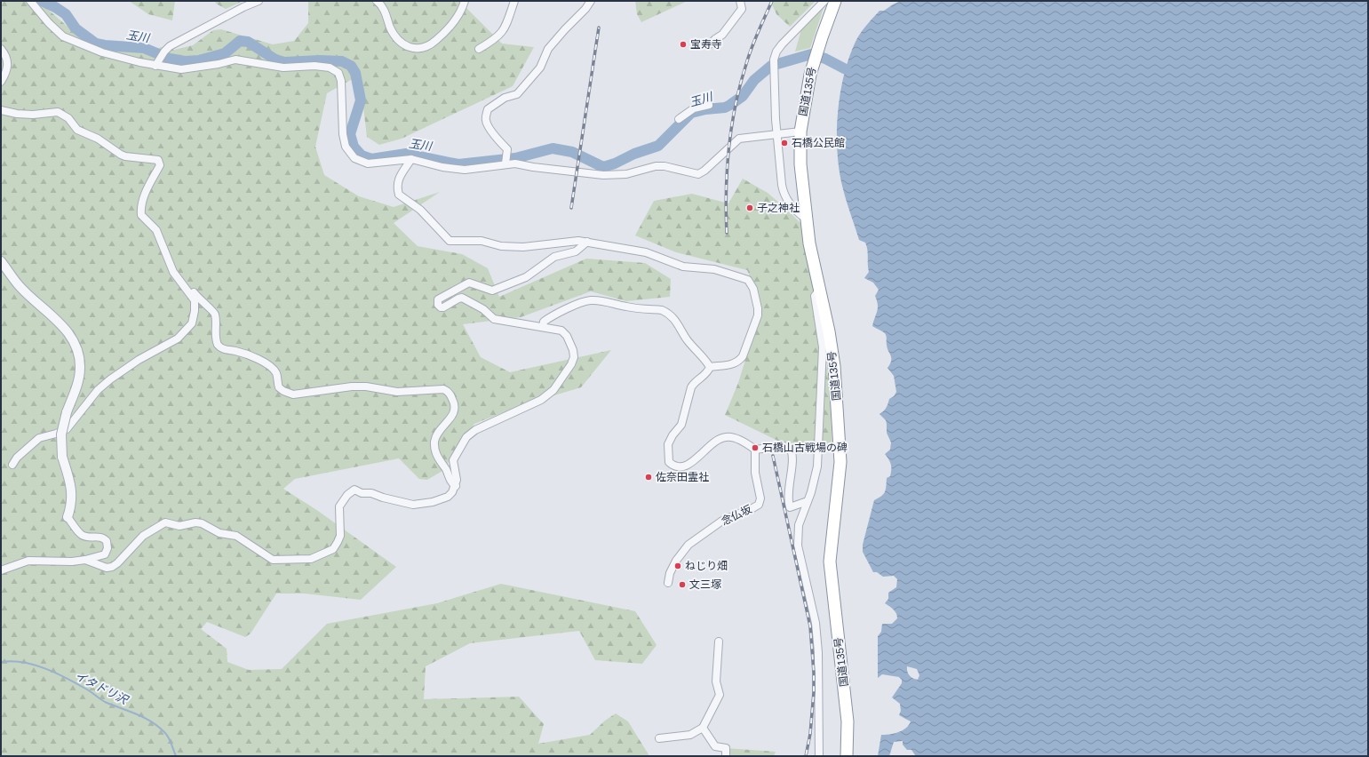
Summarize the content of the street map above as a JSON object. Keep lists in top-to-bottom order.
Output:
{
  "streets": {
    "highway": ["国道135号"],
    "street": ["念仏坂"]
  },
  "water": ["玉川", "イタドリ沢"],
  "places": [
    "宝寿寺",
    "石橋公民館",
    "子之神社",
    "石橋山古戦場の碑",
    "佐奈田霊社",
    "ねじり畑",
    "文三塚"
  ]
}
